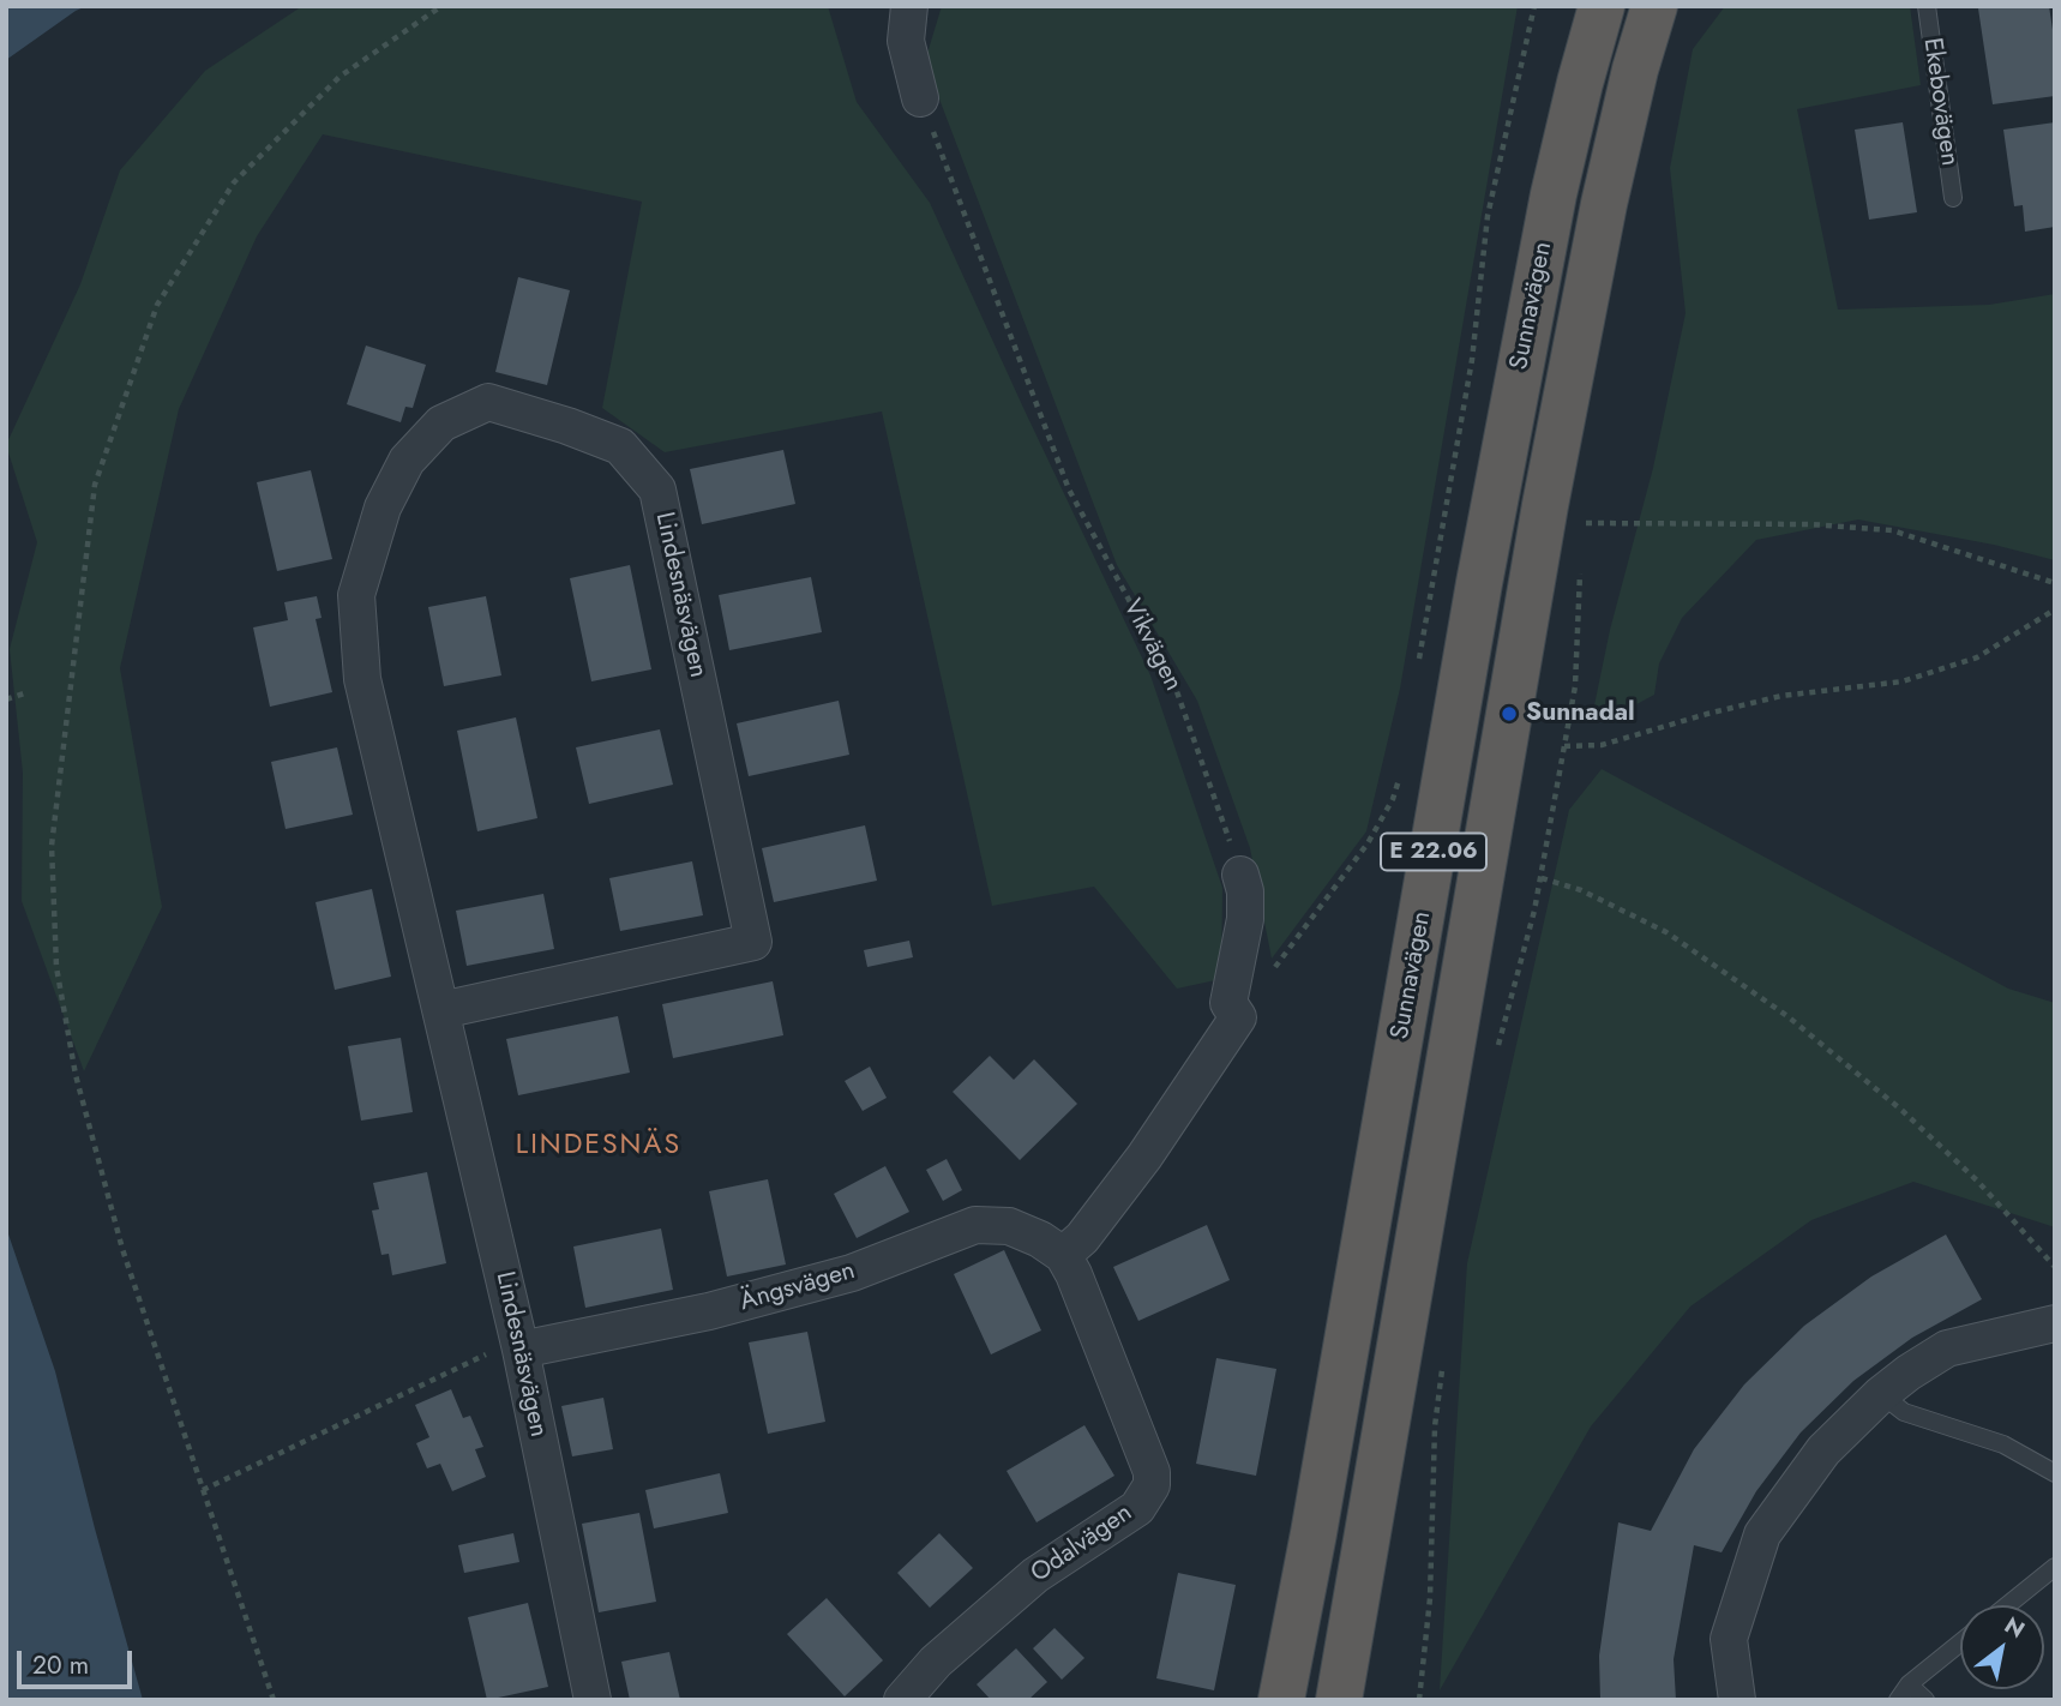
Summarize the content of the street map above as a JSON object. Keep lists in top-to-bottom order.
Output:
{
  "streets": {
    "highway": ["Sunnavägen", "E 22.06"],
    "street": ["Lindesnäsvägen", "Ängsvägen", "Odalvägen"],
    "lane": ["Ekebovägen"],
    "path": ["Vikvägen"]
  },
  "crossings": [
    ["Lindesnäsvägen", "Ängsvägen"],
    ["Ängsvägen", "Odalvägen"]
  ],
  "districts": ["LINDESNÄS"],
  "places": ["Sunnadal"],
  "scale_bar": "20 m",
  "north": "top right"
}
